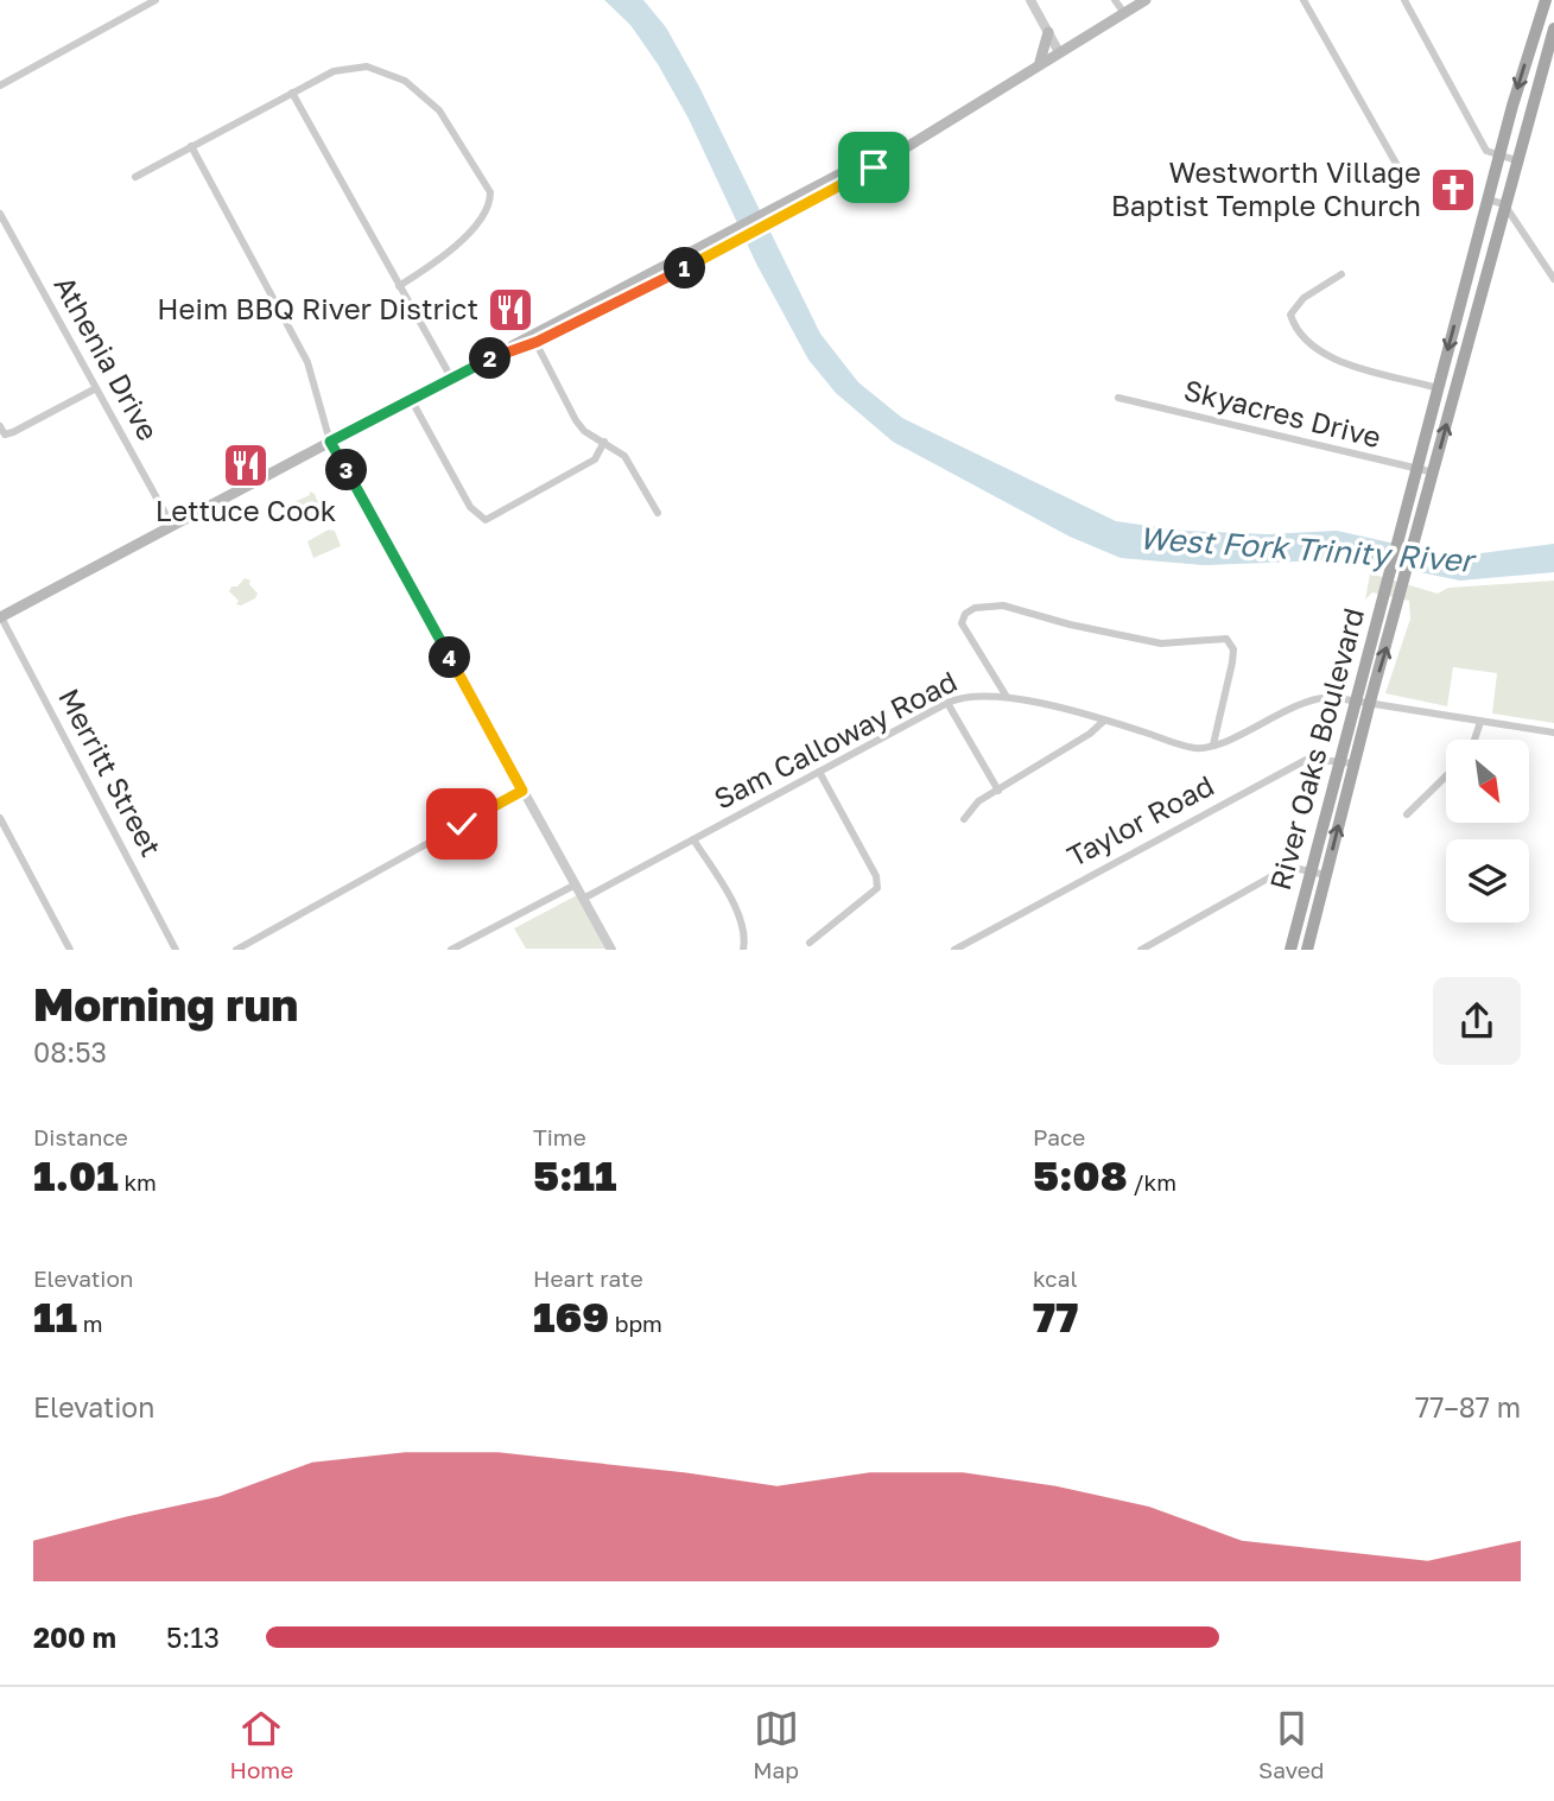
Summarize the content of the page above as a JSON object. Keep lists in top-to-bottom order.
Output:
{
  "streets": {
    "main road": ["River Oaks Boulevard"],
    "street": [
      "Athenia Drive",
      "Skyacres Drive",
      "Sam Calloway Road",
      "Merritt Street",
      "Taylor Road"
    ]
  },
  "crossings": [
    ["Skyacres Drive", "River Oaks Boulevard"],
    ["Sam Calloway Road", "River Oaks Boulevard"],
    ["River Oaks Boulevard", "Taylor Road"]
  ],
  "water": ["West Fork Trinity River"],
  "places": {
    "church": ["Westworth Village Baptist Temple Church"],
    "restaurant": ["Heim BBQ River District", "Lettuce Cook"]
  },
  "north": "bottom right",
  "page": {
    "pins": [
      "1",
      "2",
      "3",
      "4"
    ],
    "heading": ["Morning run", "08:53"],
    "stats": [
      ["Distance", "1.01 km"],
      ["Time", "5:11"],
      ["Pace", "5:08 /km"],
      ["Elevation", "11 m"],
      ["Heart rate", "169 bpm"],
      ["kcal", "77"]
    ],
    "chart": ["Elevation", "77–87 m"],
    "list": [
      {
        "name": "200 m",
        "note": "5:13"
      }
    ],
    "tabs": ["Home", "Map", "Saved"]
  }
}
